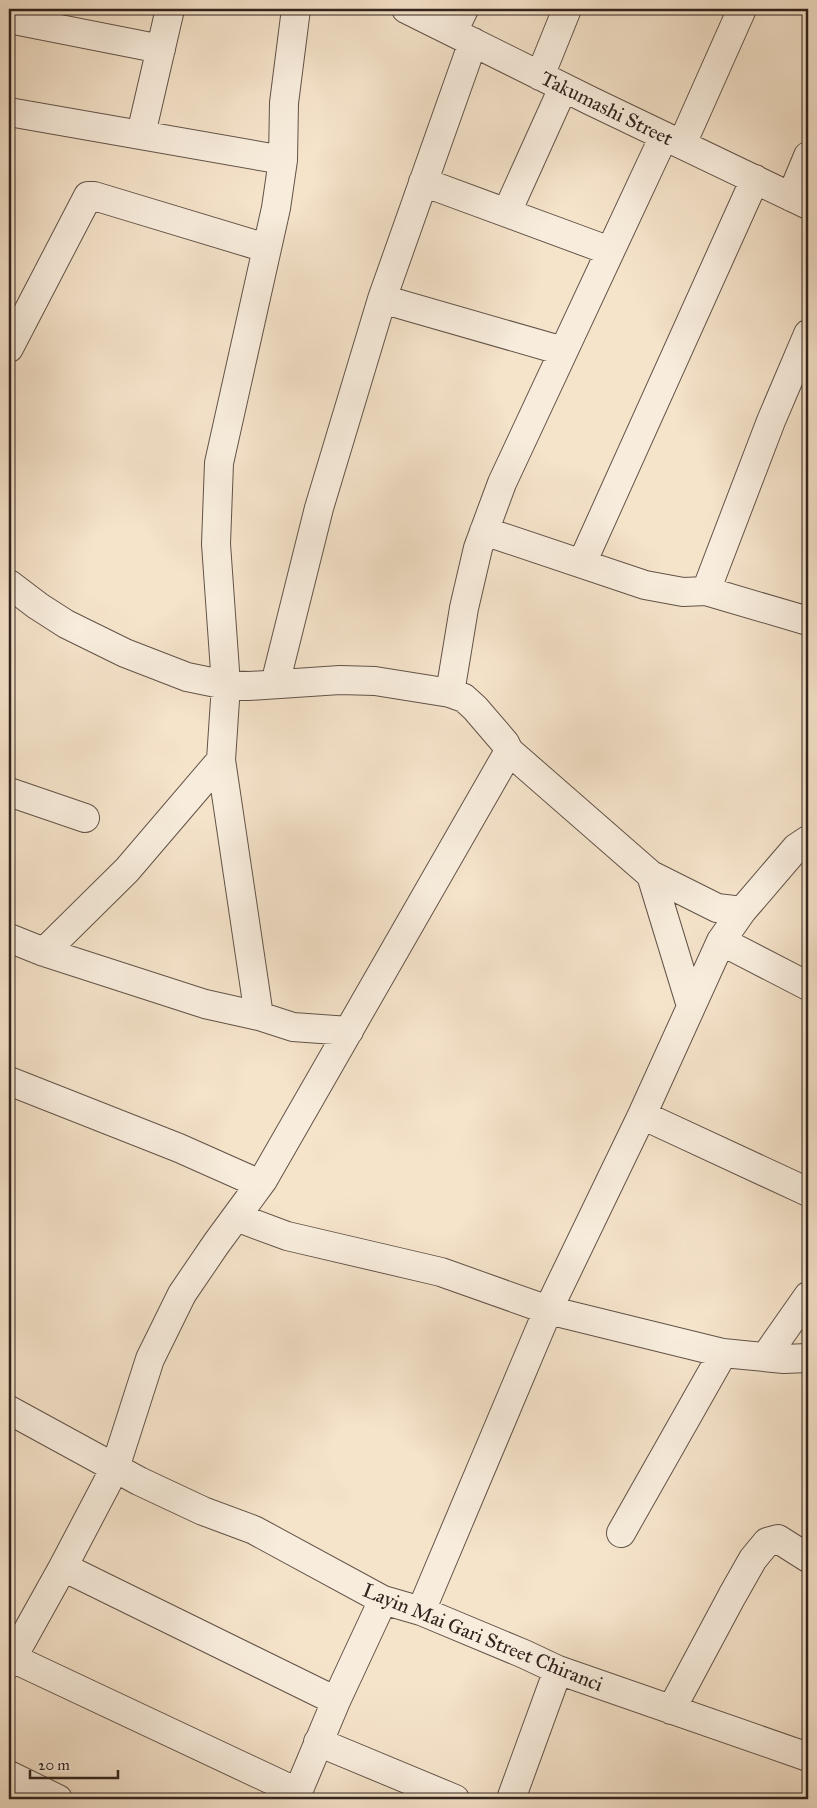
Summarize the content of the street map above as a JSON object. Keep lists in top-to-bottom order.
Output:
{
  "streets": {
    "street": ["Takumashi Street", "Layin Mai Gari Street Chiranci"]
  },
  "scale_bar": "20 m"
}
